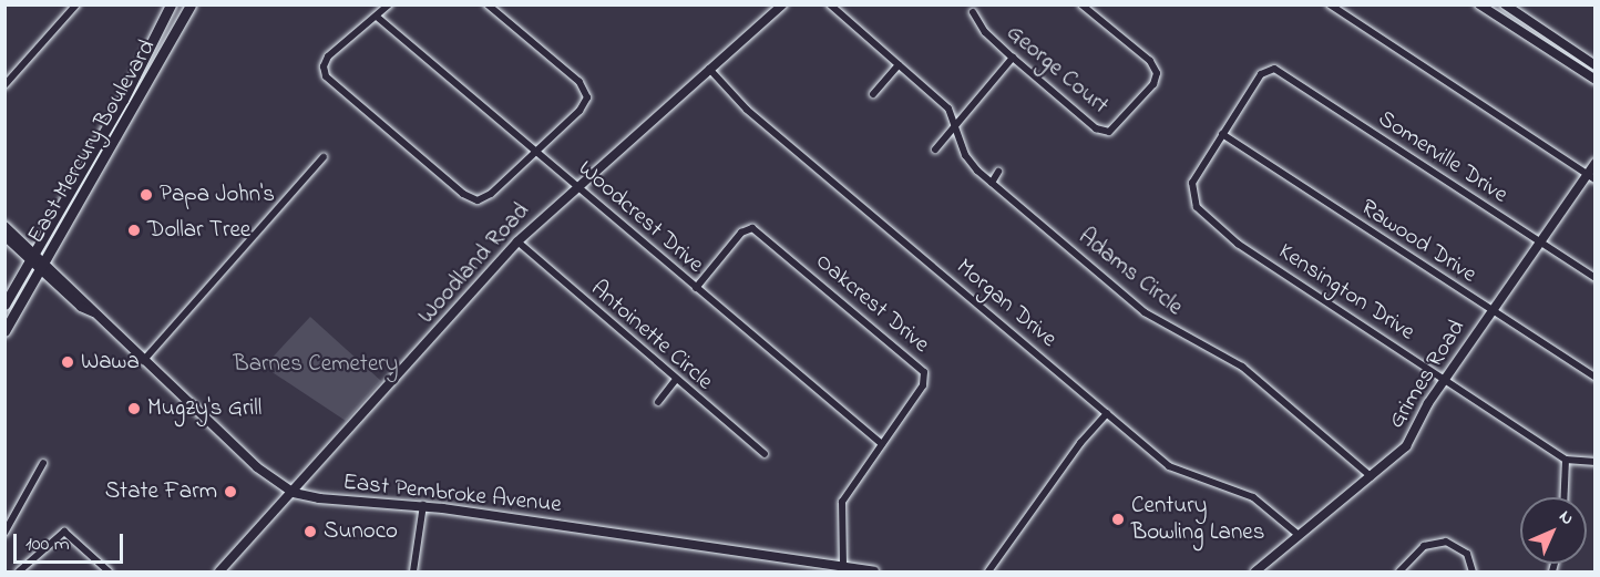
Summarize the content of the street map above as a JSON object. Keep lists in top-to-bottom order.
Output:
{
  "streets": {
    "main road": ["East Mercury Boulevard", "Woodland Road", "East Pembroke Avenue"],
    "street": [
      "George Court",
      "Somerville Drive",
      "Woodcrest Drive",
      "Rawood Drive",
      "Adams Circle",
      "Kensington Drive",
      "Oakcrest Drive",
      "Morgan Drive",
      "Antoinette Circle",
      "Grimes Road"
    ]
  },
  "crossings": [
    ["East Mercury Boulevard", "East Pembroke Avenue"],
    ["Somerville Drive", "Rawood Drive"],
    ["Somerville Drive", "Kensington Drive"],
    ["Somerville Drive", "Grimes Road"],
    ["Woodcrest Drive", "Woodland Road"],
    ["Woodcrest Drive", "Oakcrest Drive"],
    ["Rawood Drive", "Kensington Drive"],
    ["Rawood Drive", "Grimes Road"],
    ["Woodland Road", "Morgan Drive"],
    ["Woodland Road", "Antoinette Circle"],
    ["Woodland Road", "East Pembroke Avenue"],
    ["Adams Circle", "Grimes Road"],
    ["Kensington Drive", "Grimes Road"],
    ["Oakcrest Drive", "East Pembroke Avenue"],
    ["Morgan Drive", "Grimes Road"]
  ],
  "parks": ["Barnes Cemetery"],
  "places": [
    "Papa John's",
    "Dollar Tree",
    "Wawa",
    "Mugzy's Grill",
    "State Farm",
    "Century Bowling Lanes",
    "Sunoco"
  ],
  "scale_bar": "100 m",
  "north": "top right"
}
